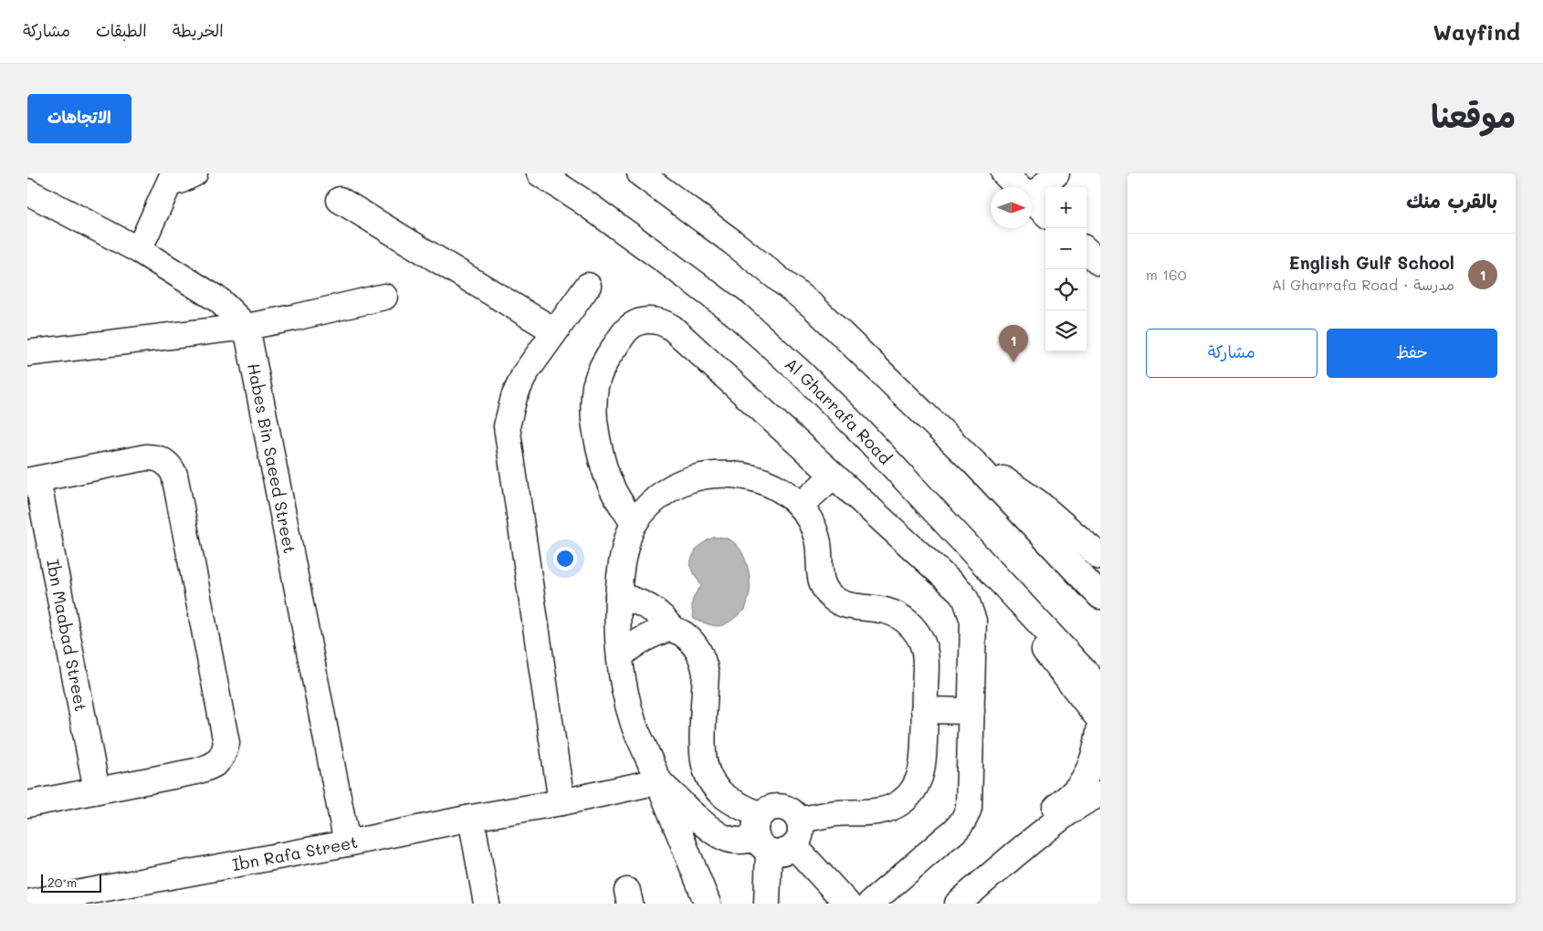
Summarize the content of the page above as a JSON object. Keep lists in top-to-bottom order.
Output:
{
  "streets": {
    "main road": [
      "Al Gharrafa Road",
      "Habes Bin Saeed Street",
      "Ibn Maabad Street",
      "Ibn Rafa Street"
    ]
  },
  "crossings": [
    ["Habes Bin Saeed Street", "Ibn Rafa Street"]
  ],
  "scale_bar": "20 m",
  "north": "right",
  "page": {
    "header": "Wayfind",
    "nav": ["الخريطة", "الطبقات", "مشاركة"],
    "title": "موقعنا",
    "buttons": [
      "الاتجاهات",
      ["حفظ", "مشاركة"]
    ],
    "heading": "بالقرب منك",
    "map_buttons": ["+", "−"],
    "list": [
      {
        "mark": "1",
        "name": "English Gulf School",
        "note": "مدرسة · Al Gharrafa Road",
        "value": "160 m"
      }
    ],
    "pins": "1",
    "scale": "20 m"
  }
}
